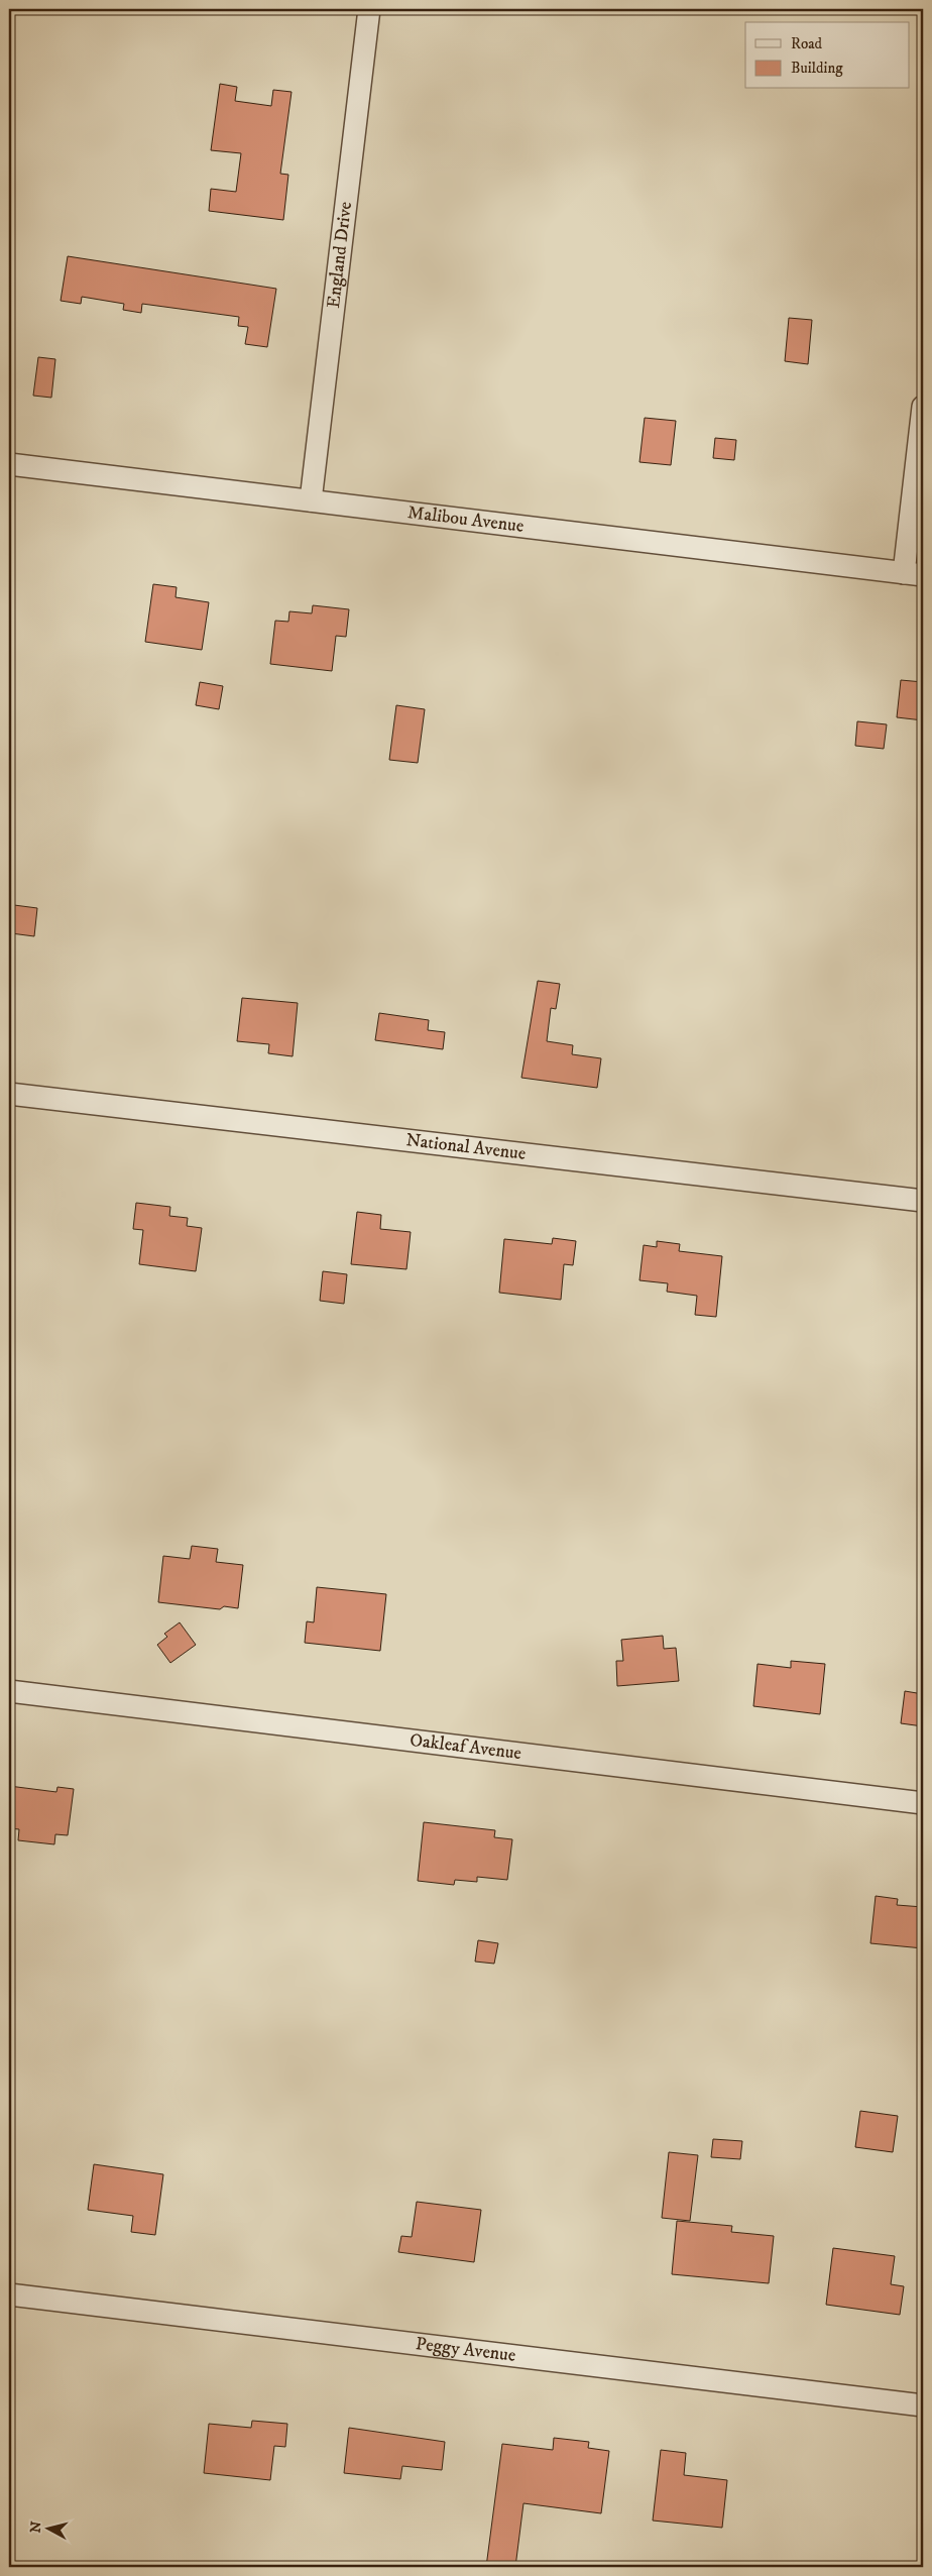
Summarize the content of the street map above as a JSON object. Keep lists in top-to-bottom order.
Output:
{
  "streets": {
    "street": [
      "England Drive",
      "Malibou Avenue",
      "National Avenue",
      "Oakleaf Avenue",
      "Peggy Avenue"
    ]
  },
  "crossings": [
    ["England Drive", "Malibou Avenue"]
  ],
  "legend": ["Road", "Building"],
  "north": "left"
}
